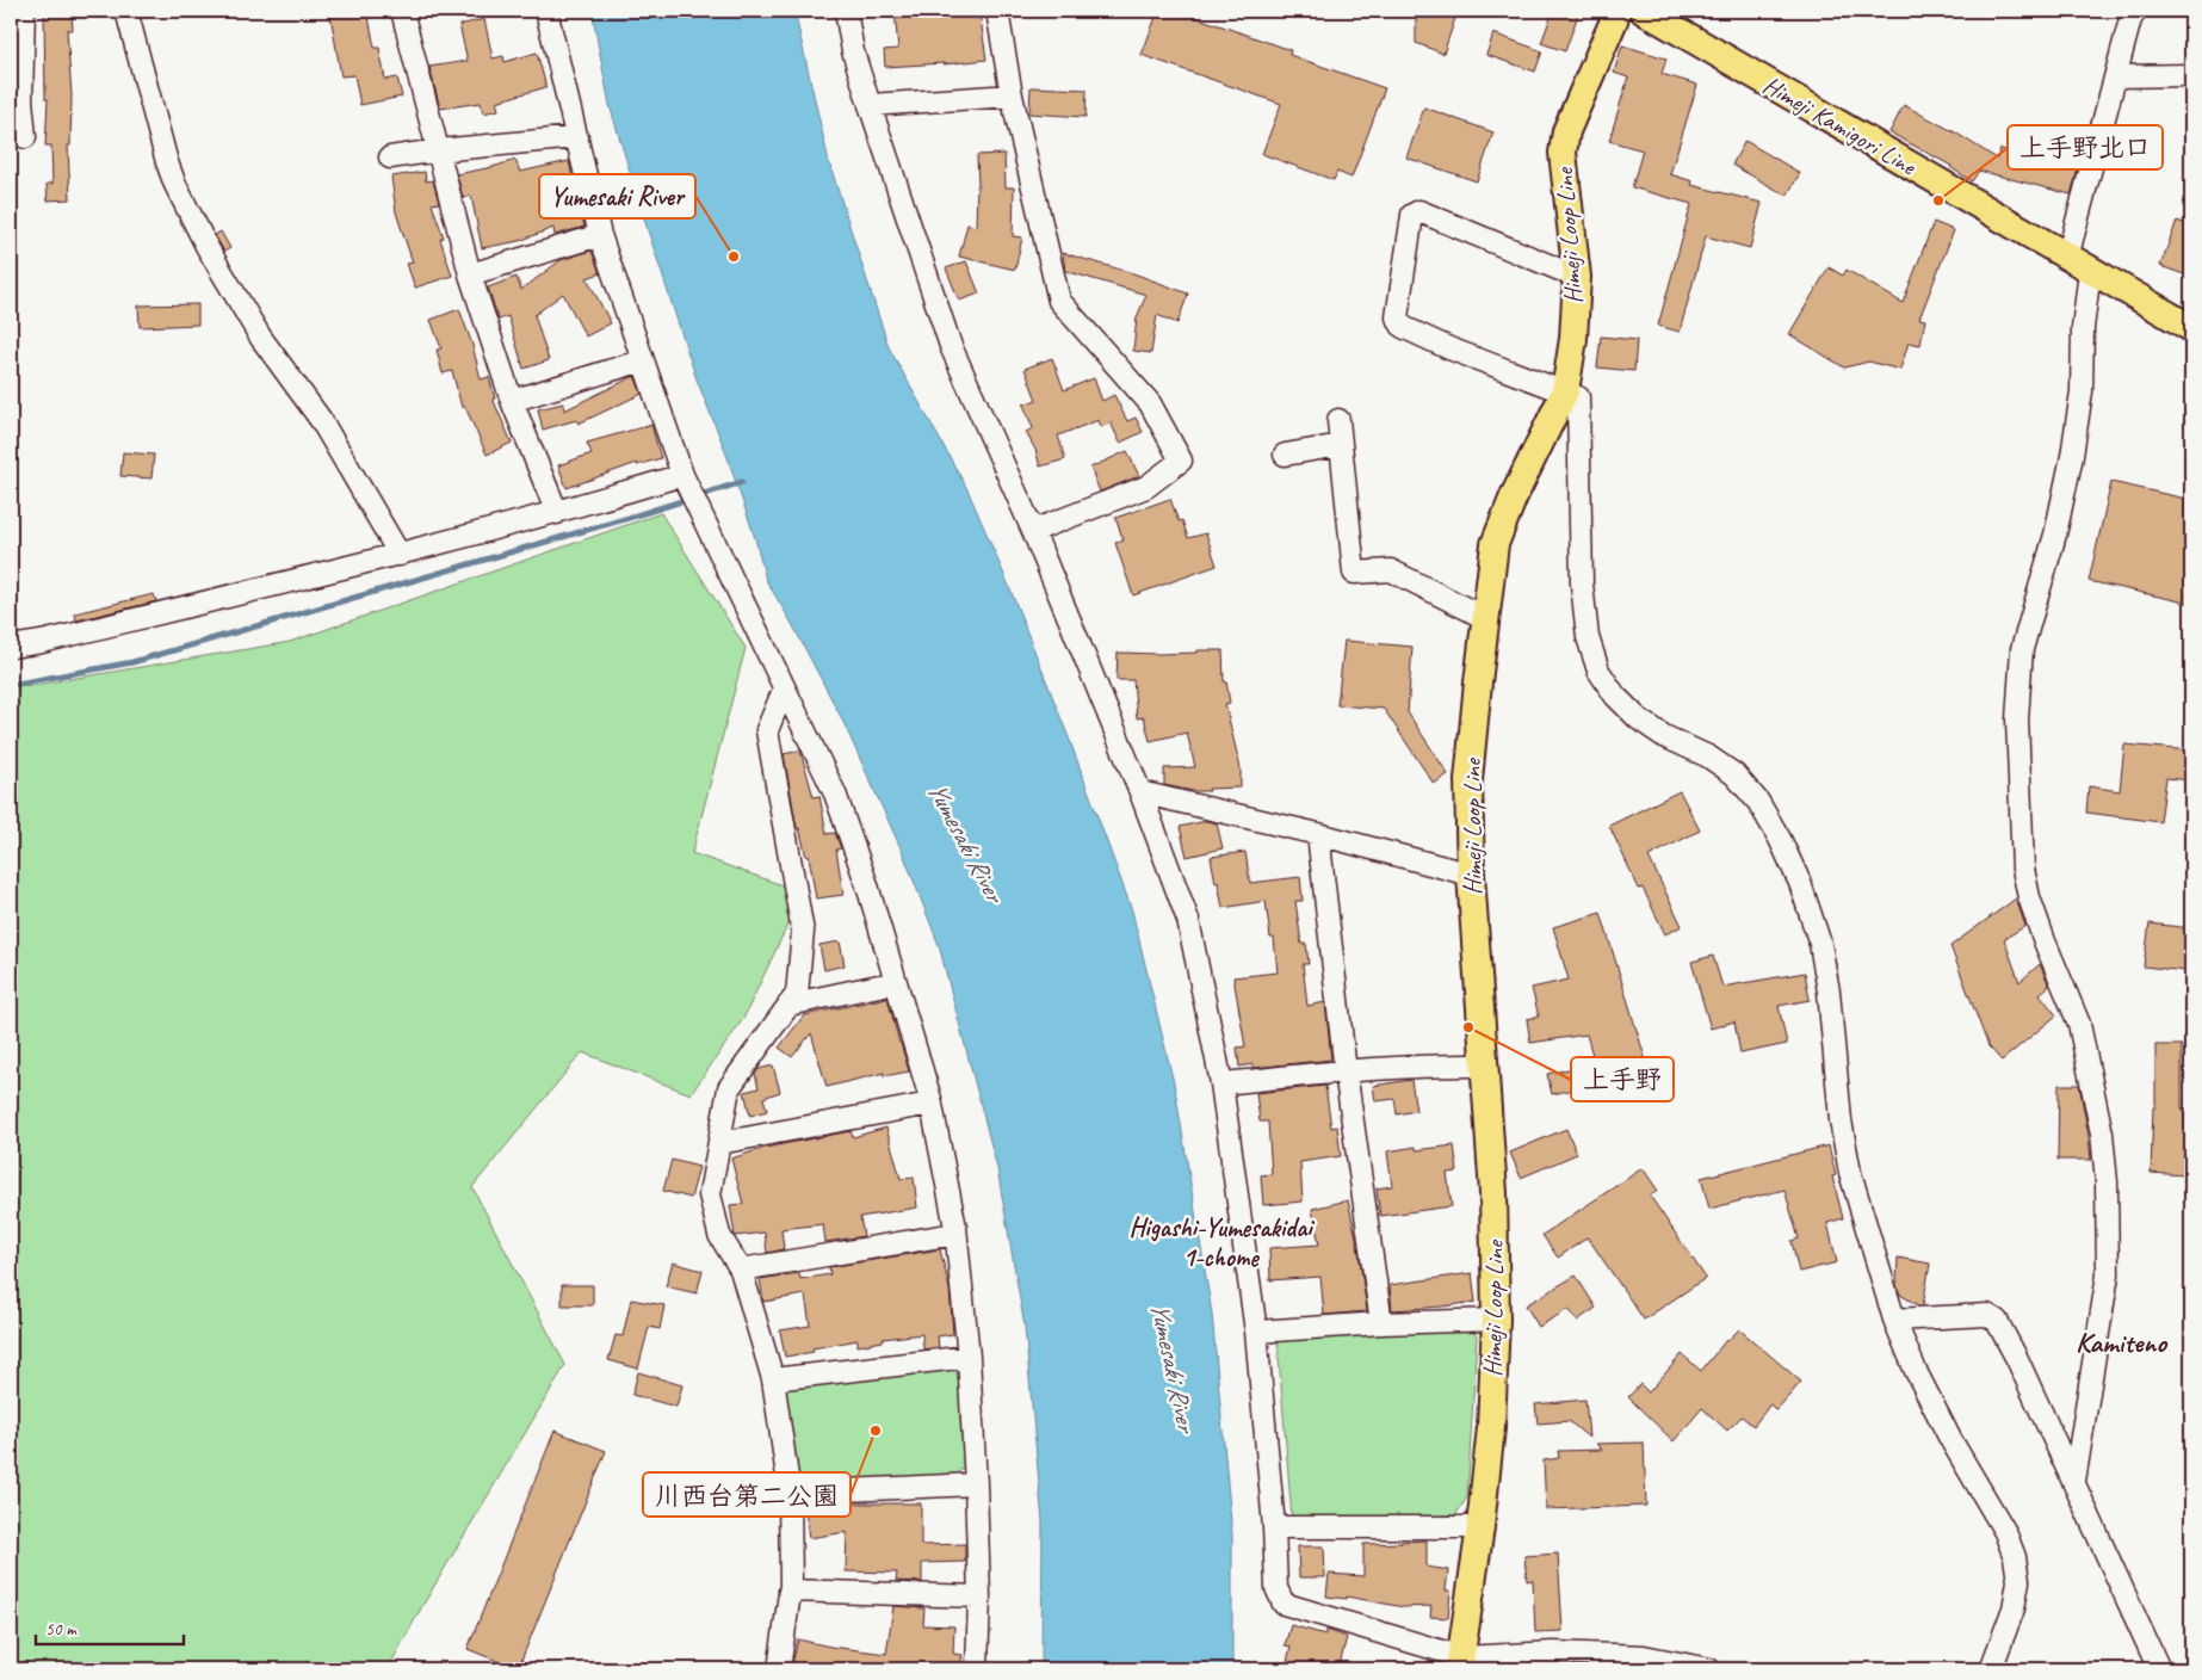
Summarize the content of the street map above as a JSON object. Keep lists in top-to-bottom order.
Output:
{
  "streets": {
    "main road": ["Himeji Kamigori Line", "Himeji Loop Line"]
  },
  "districts": ["Higashi-Yumesakidai 1-chome", "Kamiteno"],
  "water": ["Yumesaki River"],
  "places": [
    "上手野北口",
    "Yumesaki River",
    "上手野",
    "川西台第二公園"
  ],
  "scale_bar": "50 m"
}
